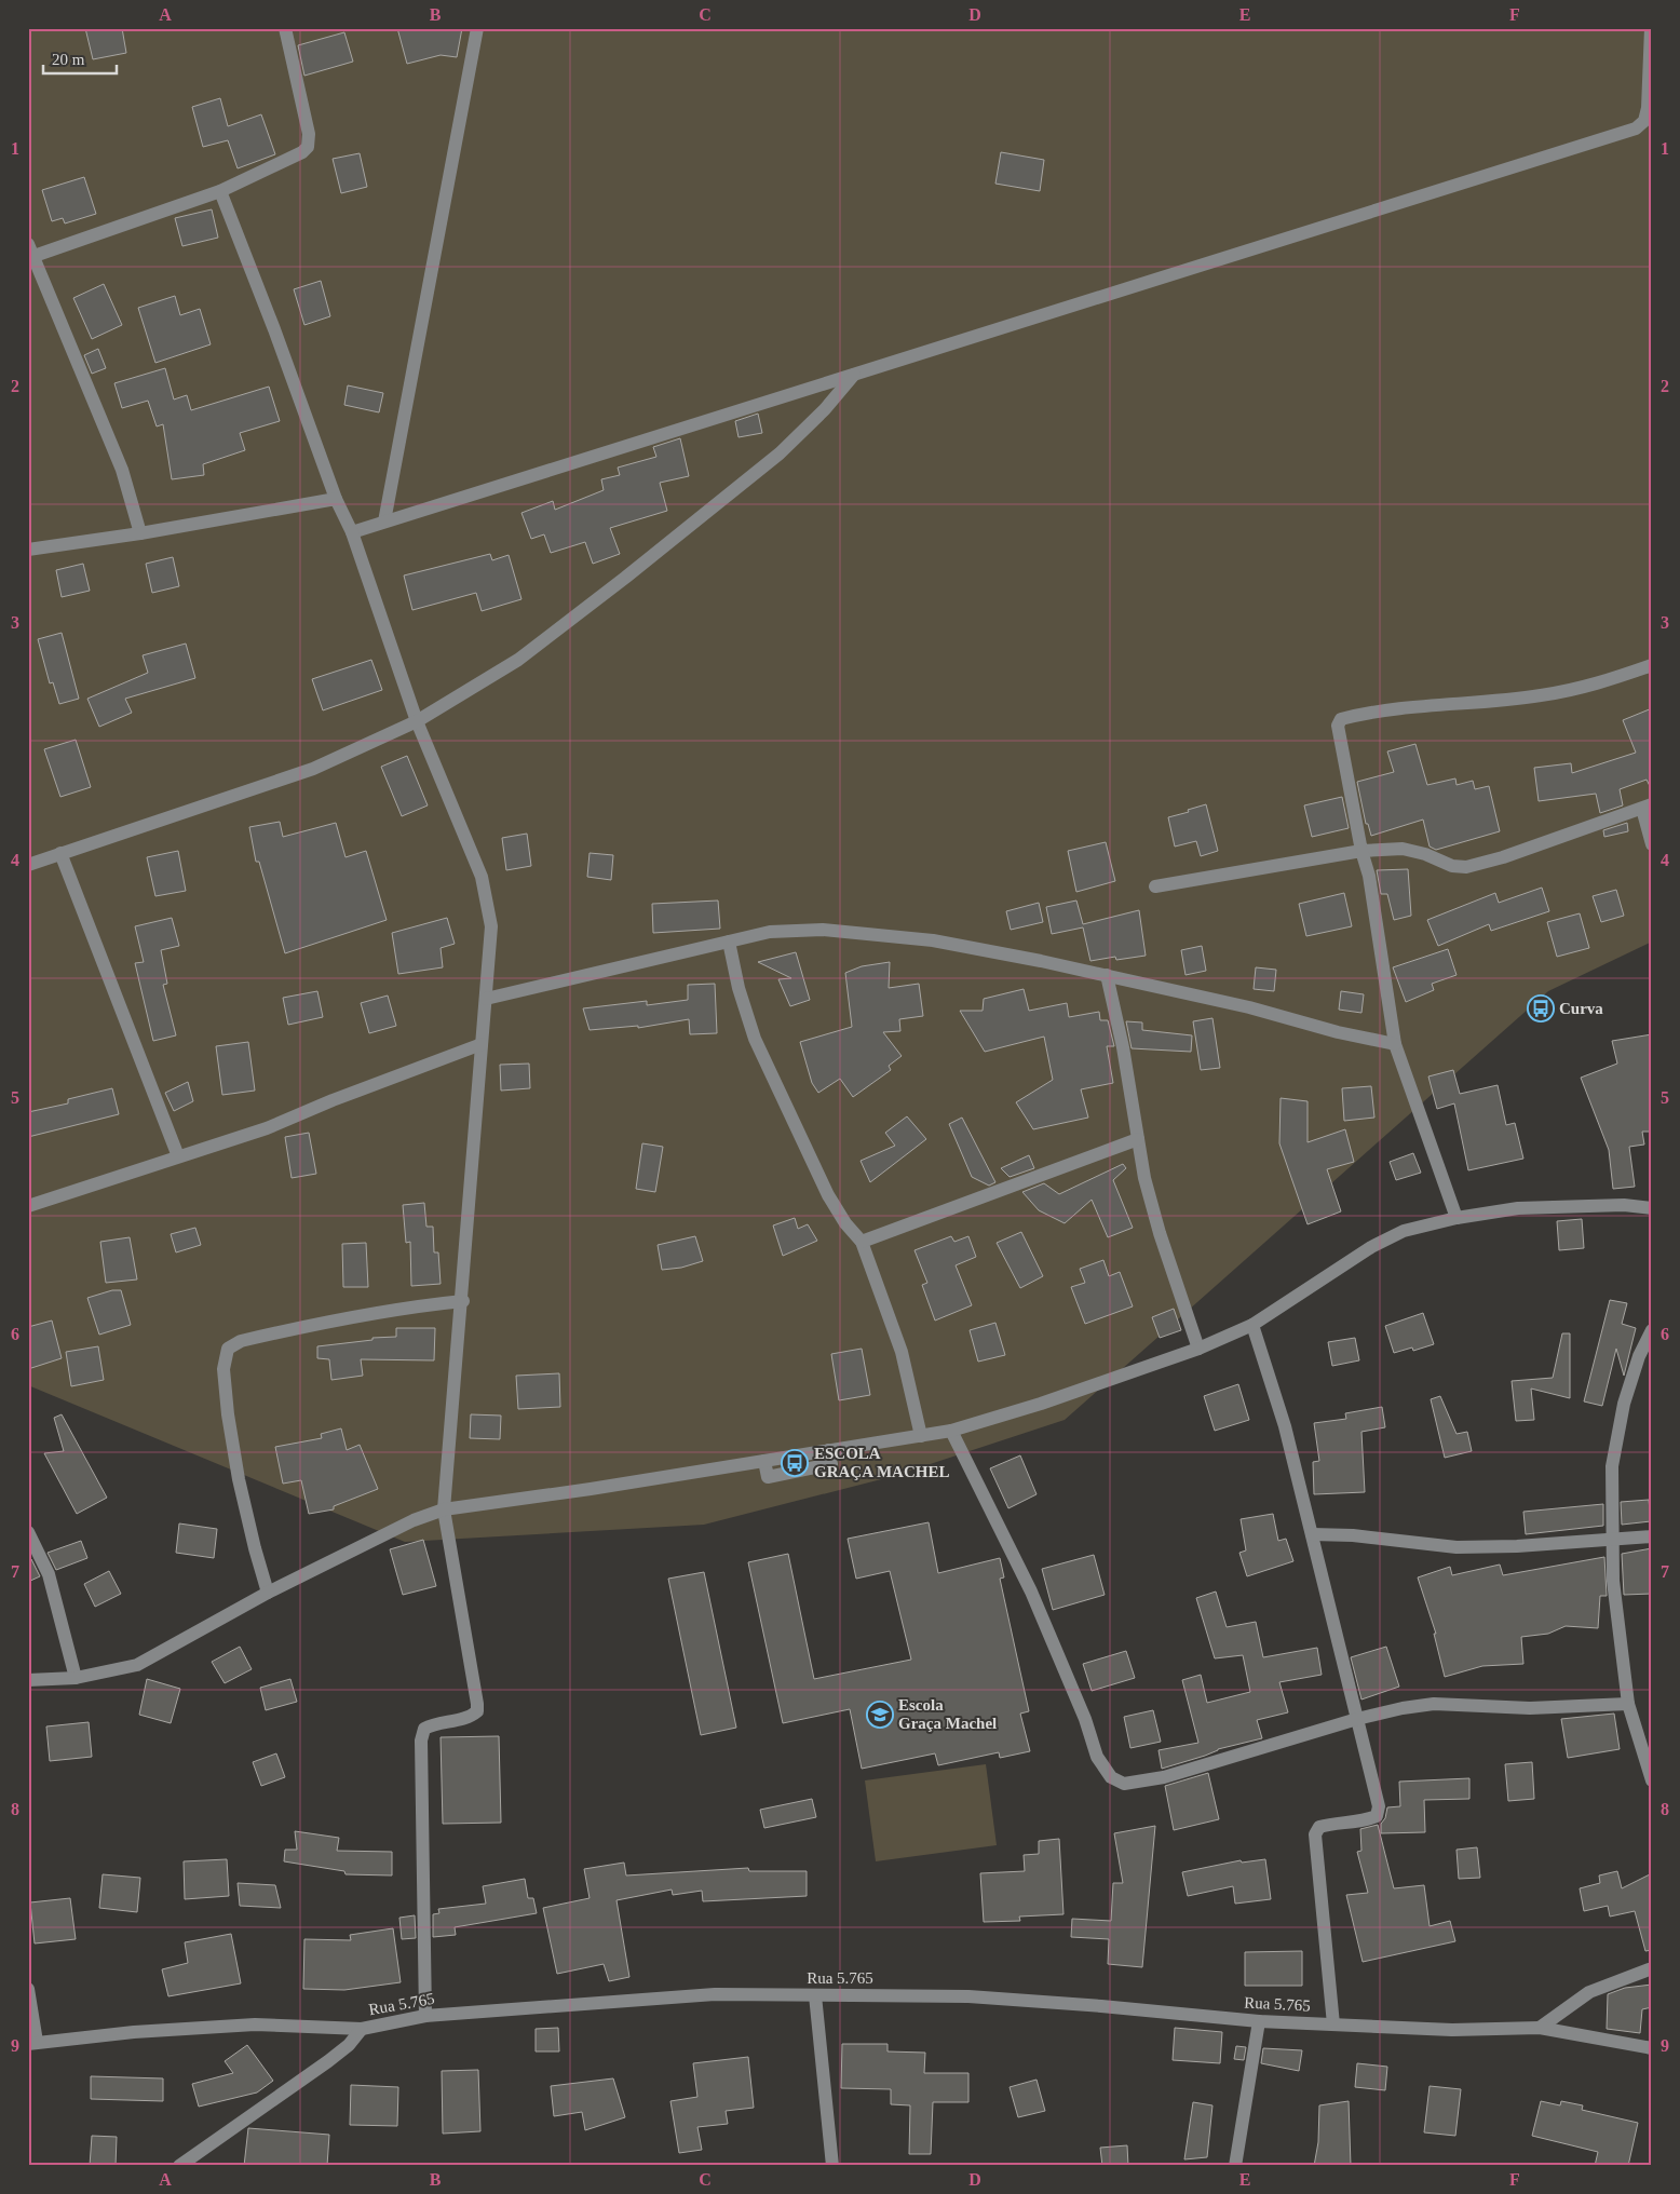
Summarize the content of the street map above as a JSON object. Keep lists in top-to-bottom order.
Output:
{
  "streets": {
    "street": ["Rua 5.765"]
  },
  "places": {
    "bus stop": ["Curva", "ESCOLA GRAÇA MACHEL"],
    "school or university": ["Escola Graça Machel"]
  },
  "scale_bar": "20 m",
  "grid": {
    "columns": [
      "A",
      "B",
      "C",
      "D",
      "E",
      "F"
    ],
    "rows": [
      "1",
      "2",
      "3",
      "4",
      "5",
      "6",
      "7",
      "8",
      "9"
    ]
  }
}
